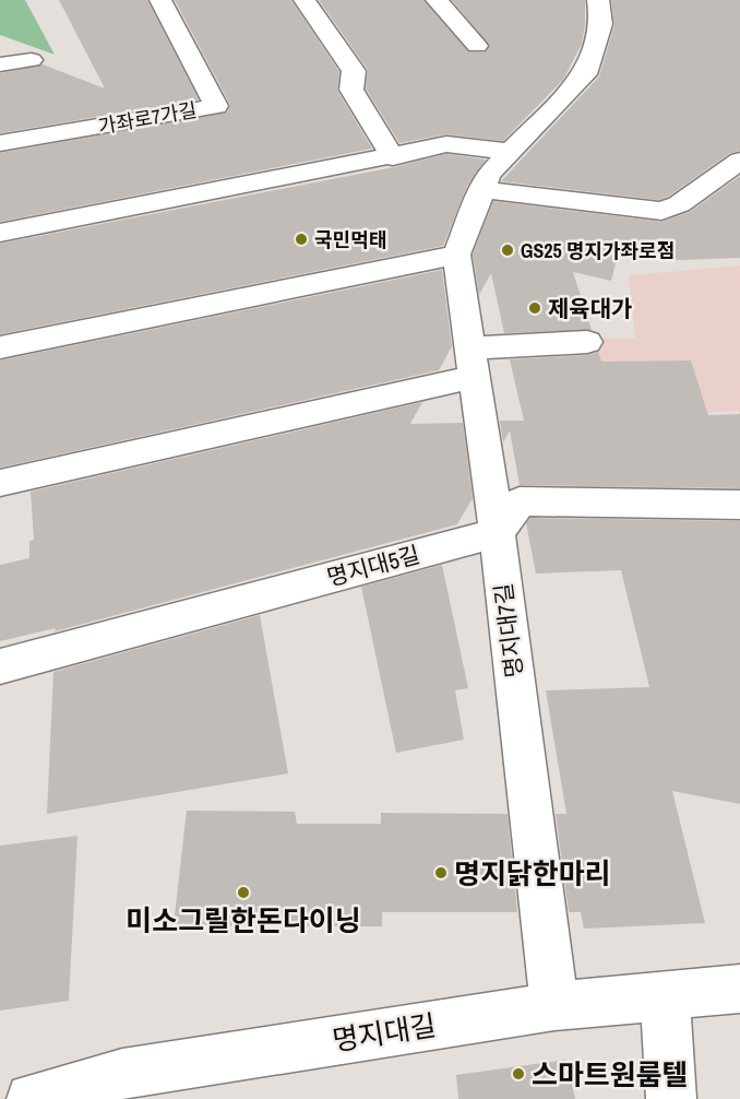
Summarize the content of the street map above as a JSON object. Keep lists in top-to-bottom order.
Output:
{
  "streets": {
    "street": [
      "가좌로7가길",
      "명지대5길",
      "명지대7길",
      "명지대길"
    ]
  },
  "crossings": [
    ["명지대5길", "명지대7길"],
    ["명지대7길", "명지대길"]
  ],
  "places": [
    "국민먹태",
    "GS25 명지가좌로점",
    "제육대가",
    "명지닭한마리",
    "미소그릴한돈다이닝",
    "스마트원룸텔"
  ]
}
